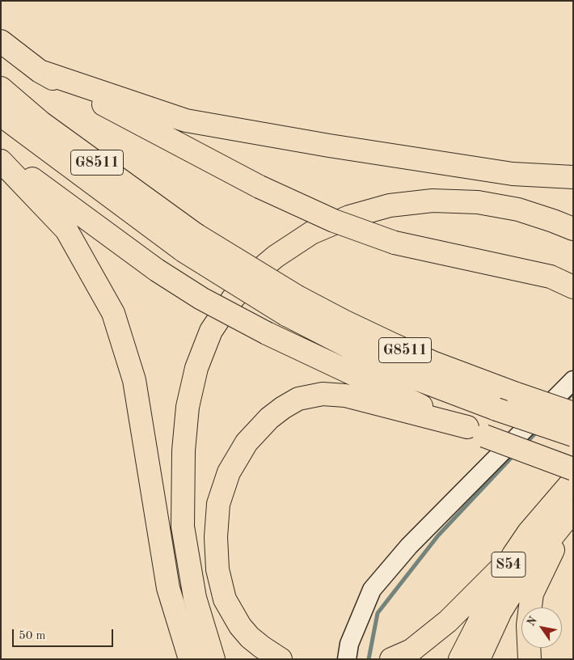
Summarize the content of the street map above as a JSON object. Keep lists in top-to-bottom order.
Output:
{
  "streets": {
    "highway": ["G8511", "S54"]
  },
  "scale_bar": "50 m",
  "north": "top left"
}
